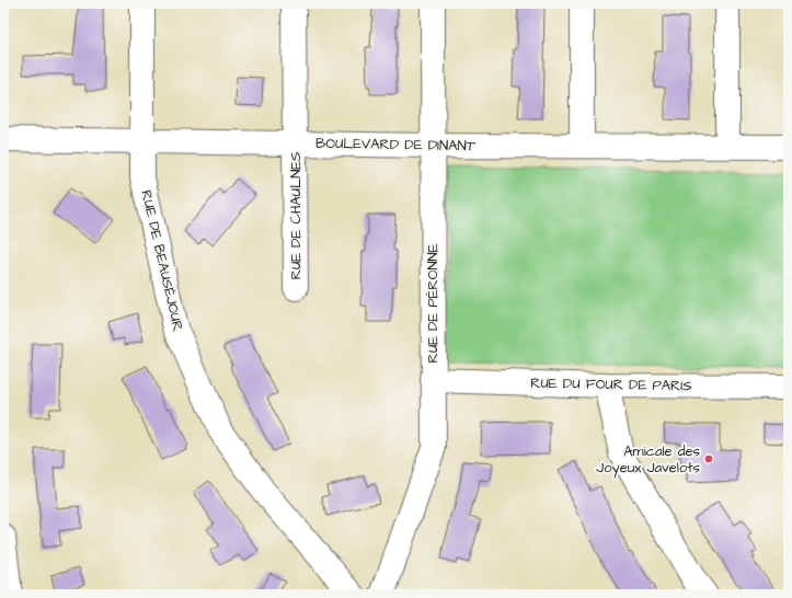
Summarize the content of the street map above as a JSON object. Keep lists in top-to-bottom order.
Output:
{
  "streets": {
    "street": [
      "BOULEVARD DE DINANT",
      "RUE DE CHAULNES",
      "RUE DE BEAUSÉJOUR",
      "RUE DE PÉRONNE",
      "RUE DU FOUR DE PARIS"
    ]
  },
  "crossings": [
    ["BOULEVARD DE DINANT", "RUE DE CHAULNES"],
    ["BOULEVARD DE DINANT", "RUE DE BEAUSÉJOUR"],
    ["BOULEVARD DE DINANT", "RUE DE PÉRONNE"],
    ["RUE DE PÉRONNE", "RUE DU FOUR DE PARIS"]
  ],
  "places": ["Amicale des Joyeux Javelots"]
}
